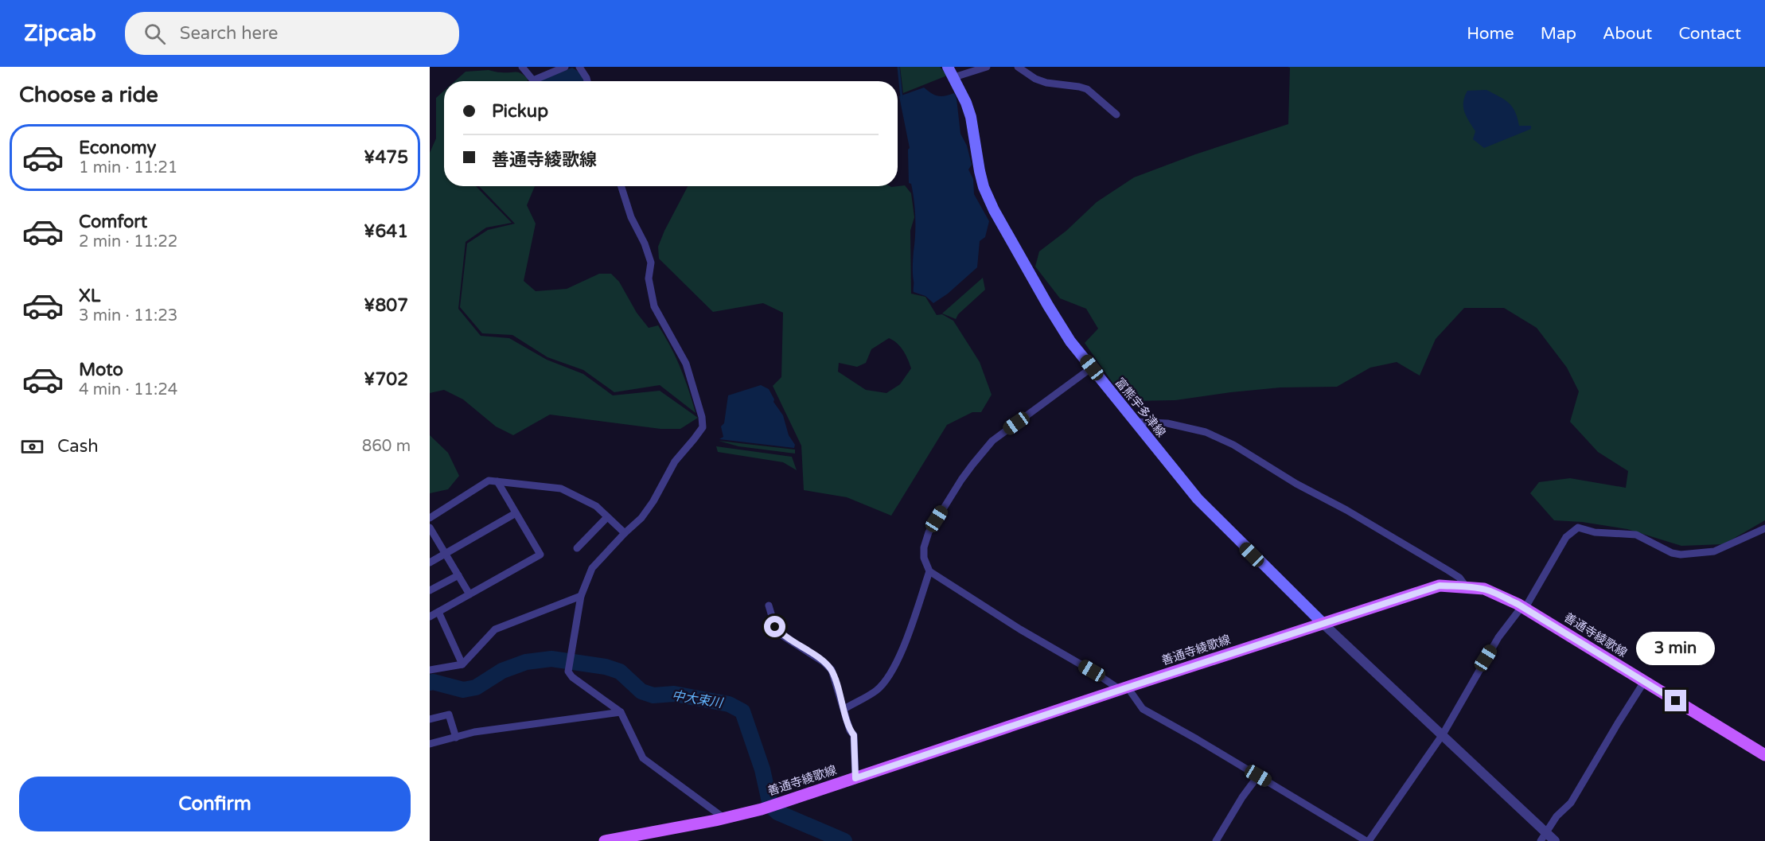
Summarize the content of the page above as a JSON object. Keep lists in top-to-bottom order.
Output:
{
  "streets": {
    "main road": ["富熊宇多津線", "善通寺綾歌線"]
  },
  "crossings": [
    ["富熊宇多津線", "善通寺綾歌線"]
  ],
  "water": ["中大束川"],
  "page": {
    "header": "Zipcab",
    "search": "Search here",
    "nav": [
      "Home",
      "Map",
      "About",
      "Contact"
    ],
    "heading": "Choose a ride",
    "banner": ["Pickup", "善通寺綾歌線"],
    "list": [
      {
        "name": "Economy",
        "note": "1 min · 11:21",
        "value": "¥475"
      },
      {
        "name": "Comfort",
        "note": "2 min · 11:22",
        "value": "¥641"
      },
      {
        "name": "XL",
        "note": "3 min · 11:23",
        "value": "¥807"
      },
      {
        "name": "Moto",
        "note": "4 min · 11:24",
        "value": "¥702"
      }
    ],
    "pay": ["Cash", "860 m"],
    "bubble": "3 min",
    "buttons": "Confirm"
  }
}
